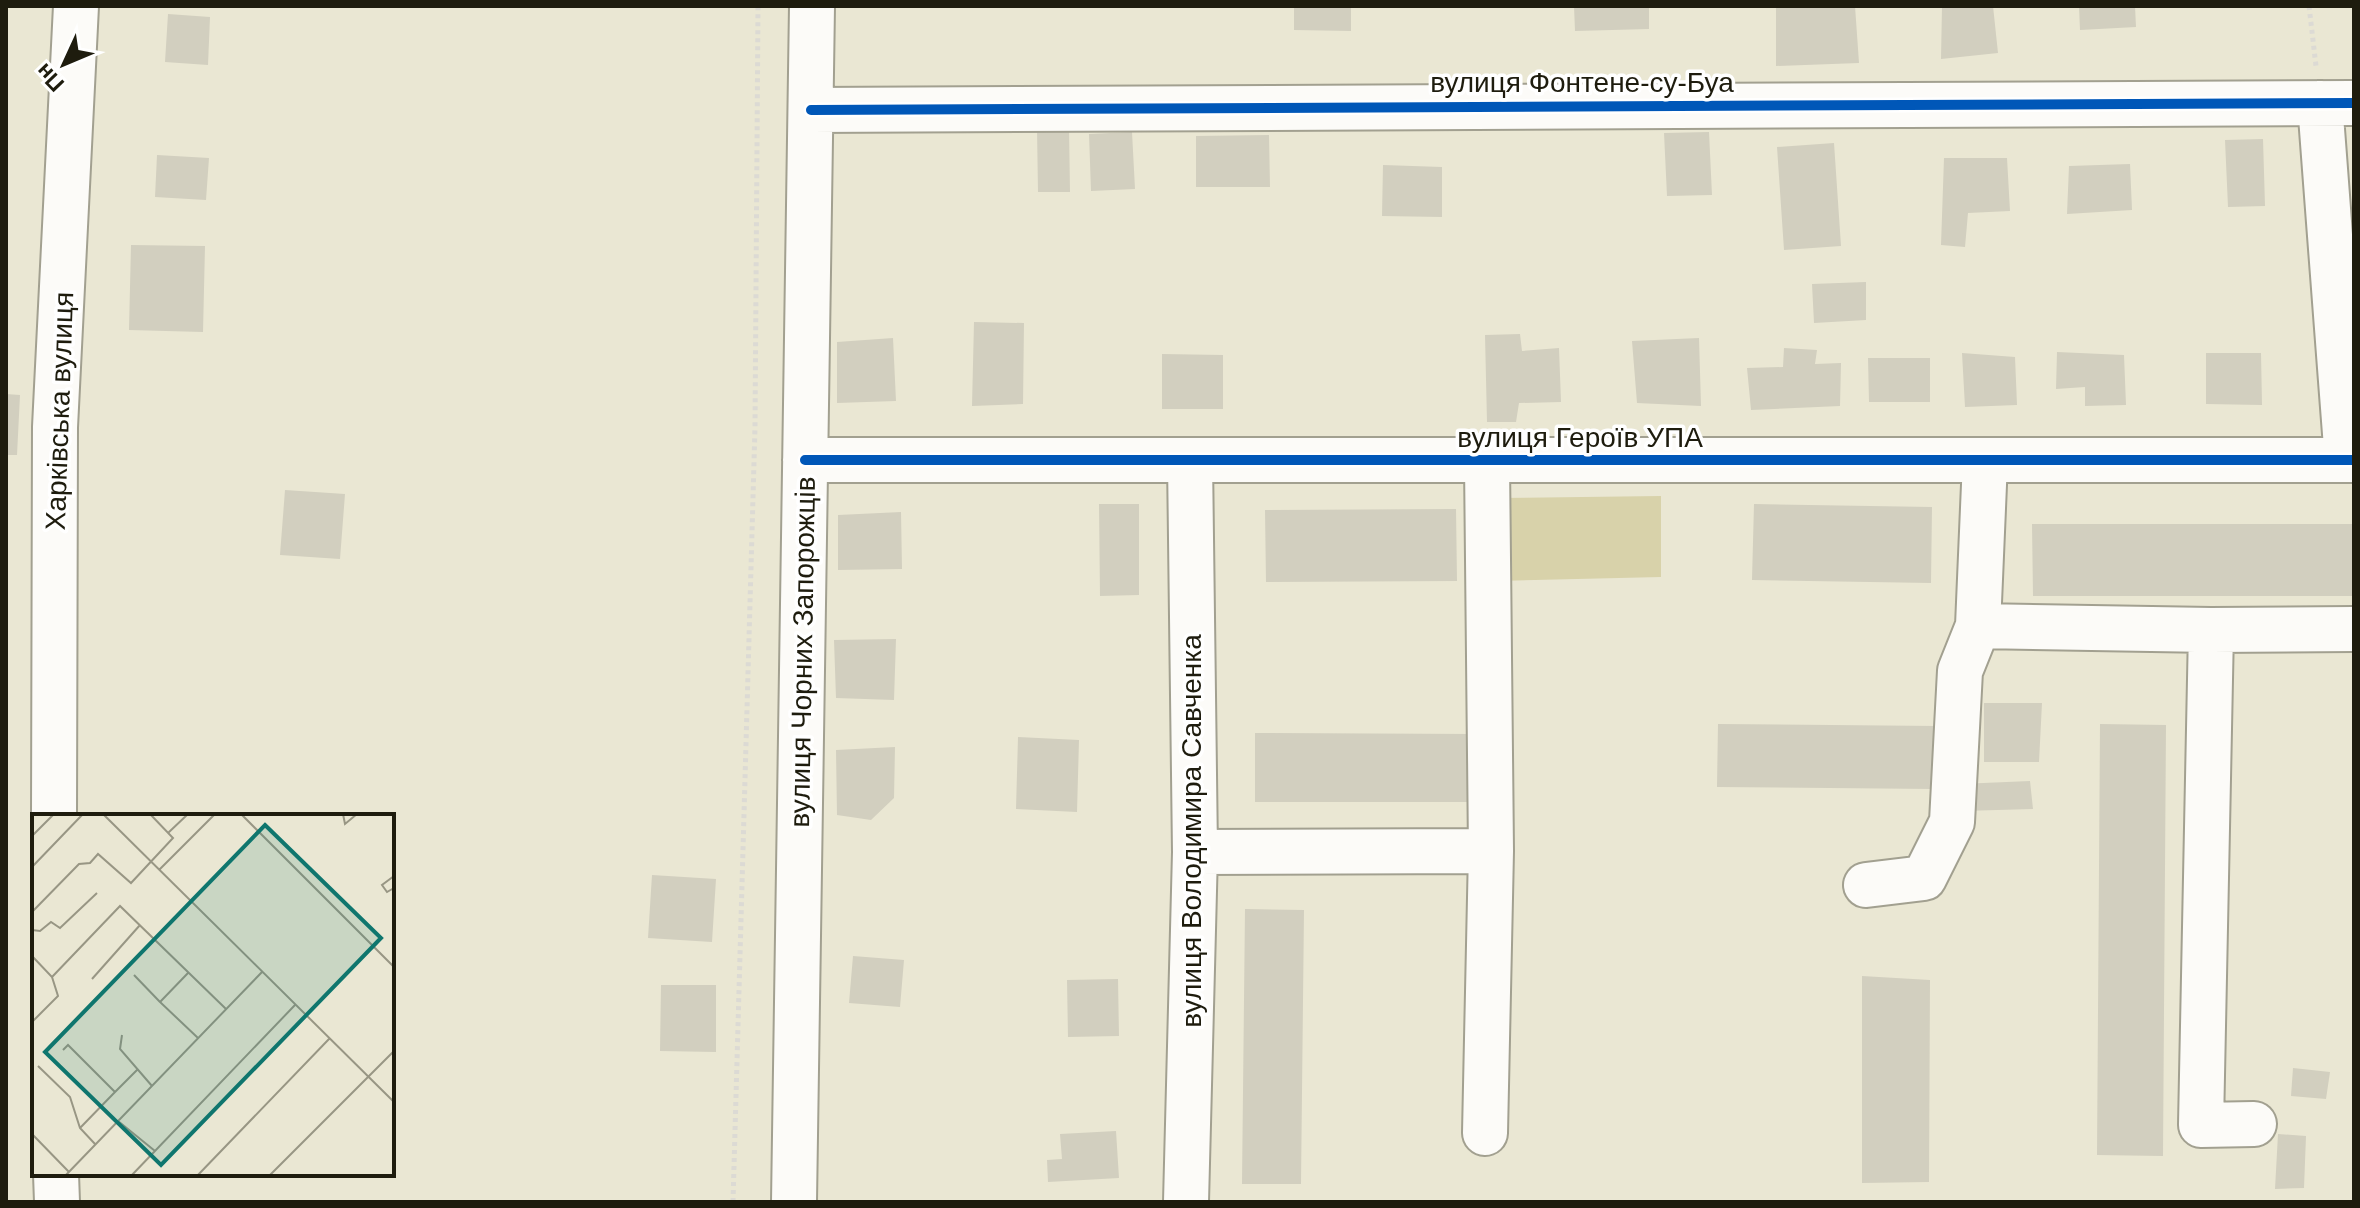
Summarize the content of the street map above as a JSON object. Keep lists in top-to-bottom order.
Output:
{
  "streets": {
    "street": [
      "вулиця Фонтене-су-Буа",
      "Харківська вулиця",
      "вулиця Героїв УПА",
      "вулиця Чорних Запорожців",
      "вулиця Володимира Савченка"
    ]
  },
  "crossings": [
    ["вулиця Фонтене-су-Буа", "вулиця Чорних Запорожців"],
    ["вулиця Героїв УПА", "вулиця Чорних Запорожців"],
    ["вулиця Героїв УПА", "вулиця Володимира Савченка"]
  ],
  "north": "bottom left"
}
